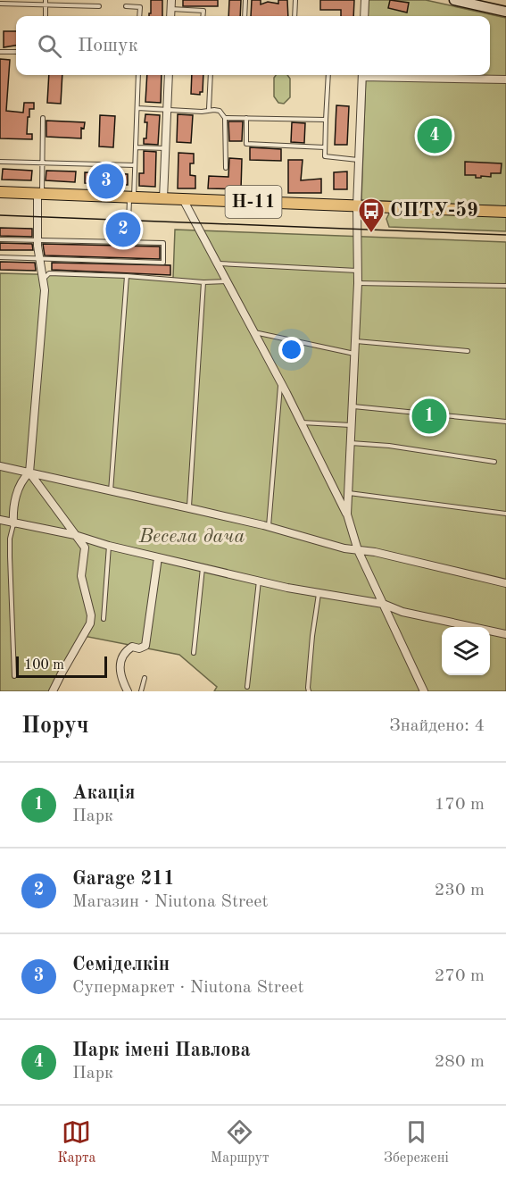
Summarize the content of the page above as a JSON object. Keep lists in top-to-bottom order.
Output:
{
  "streets": {
    "main road": ["Н-11"]
  },
  "parks": ["Весела дача"],
  "places": {
    "bus stop": ["СПТУ-59"]
  },
  "scale_bar": "100 m",
  "page": {
    "search": "Пошук",
    "pins": [
      "4",
      "3",
      "2",
      "1"
    ],
    "scale": "100 m",
    "heading": ["Поруч", "Знайдено: 4"],
    "list": [
      {
        "mark": "1",
        "name": "Акація",
        "note": "Парк",
        "value": "170 m"
      },
      {
        "mark": "2",
        "name": "Garage 211",
        "note": "Магазин · Niutona Street",
        "value": "230 m"
      },
      {
        "mark": "3",
        "name": "Семіделкін",
        "note": "Супермаркет · Niutona Street",
        "value": "270 m"
      },
      {
        "mark": "4",
        "name": "Парк імені Павлова",
        "note": "Парк",
        "value": "280 m"
      }
    ],
    "nav": ["Карта", "Маршрут", "Збережені"]
  }
}
